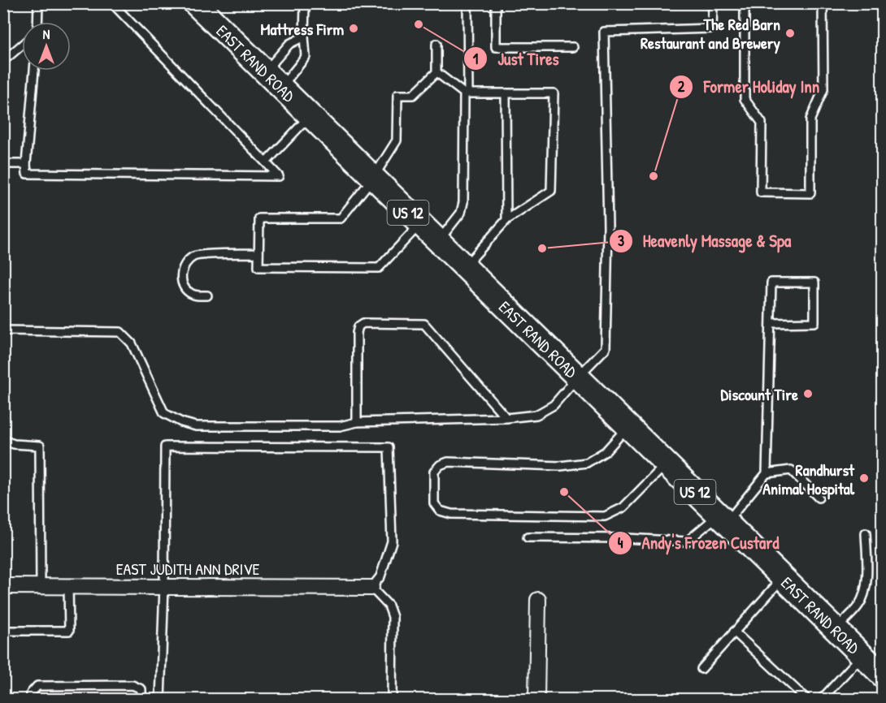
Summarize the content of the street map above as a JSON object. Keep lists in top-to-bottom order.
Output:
{
  "streets": {
    "main road": ["EAST RAND ROAD", "US 12"],
    "street": ["EAST JUDITH ANN DRIVE"]
  },
  "places": [
    "Just Tires",
    "Mattress Firm",
    "The Red Barn Restaurant and Brewery",
    "Former Holiday Inn",
    "Heavenly Massage & Spa",
    "Discount Tire",
    "Randhurst Animal Hospital",
    "Andy's Frozen Custard"
  ],
  "north": "top"
}
